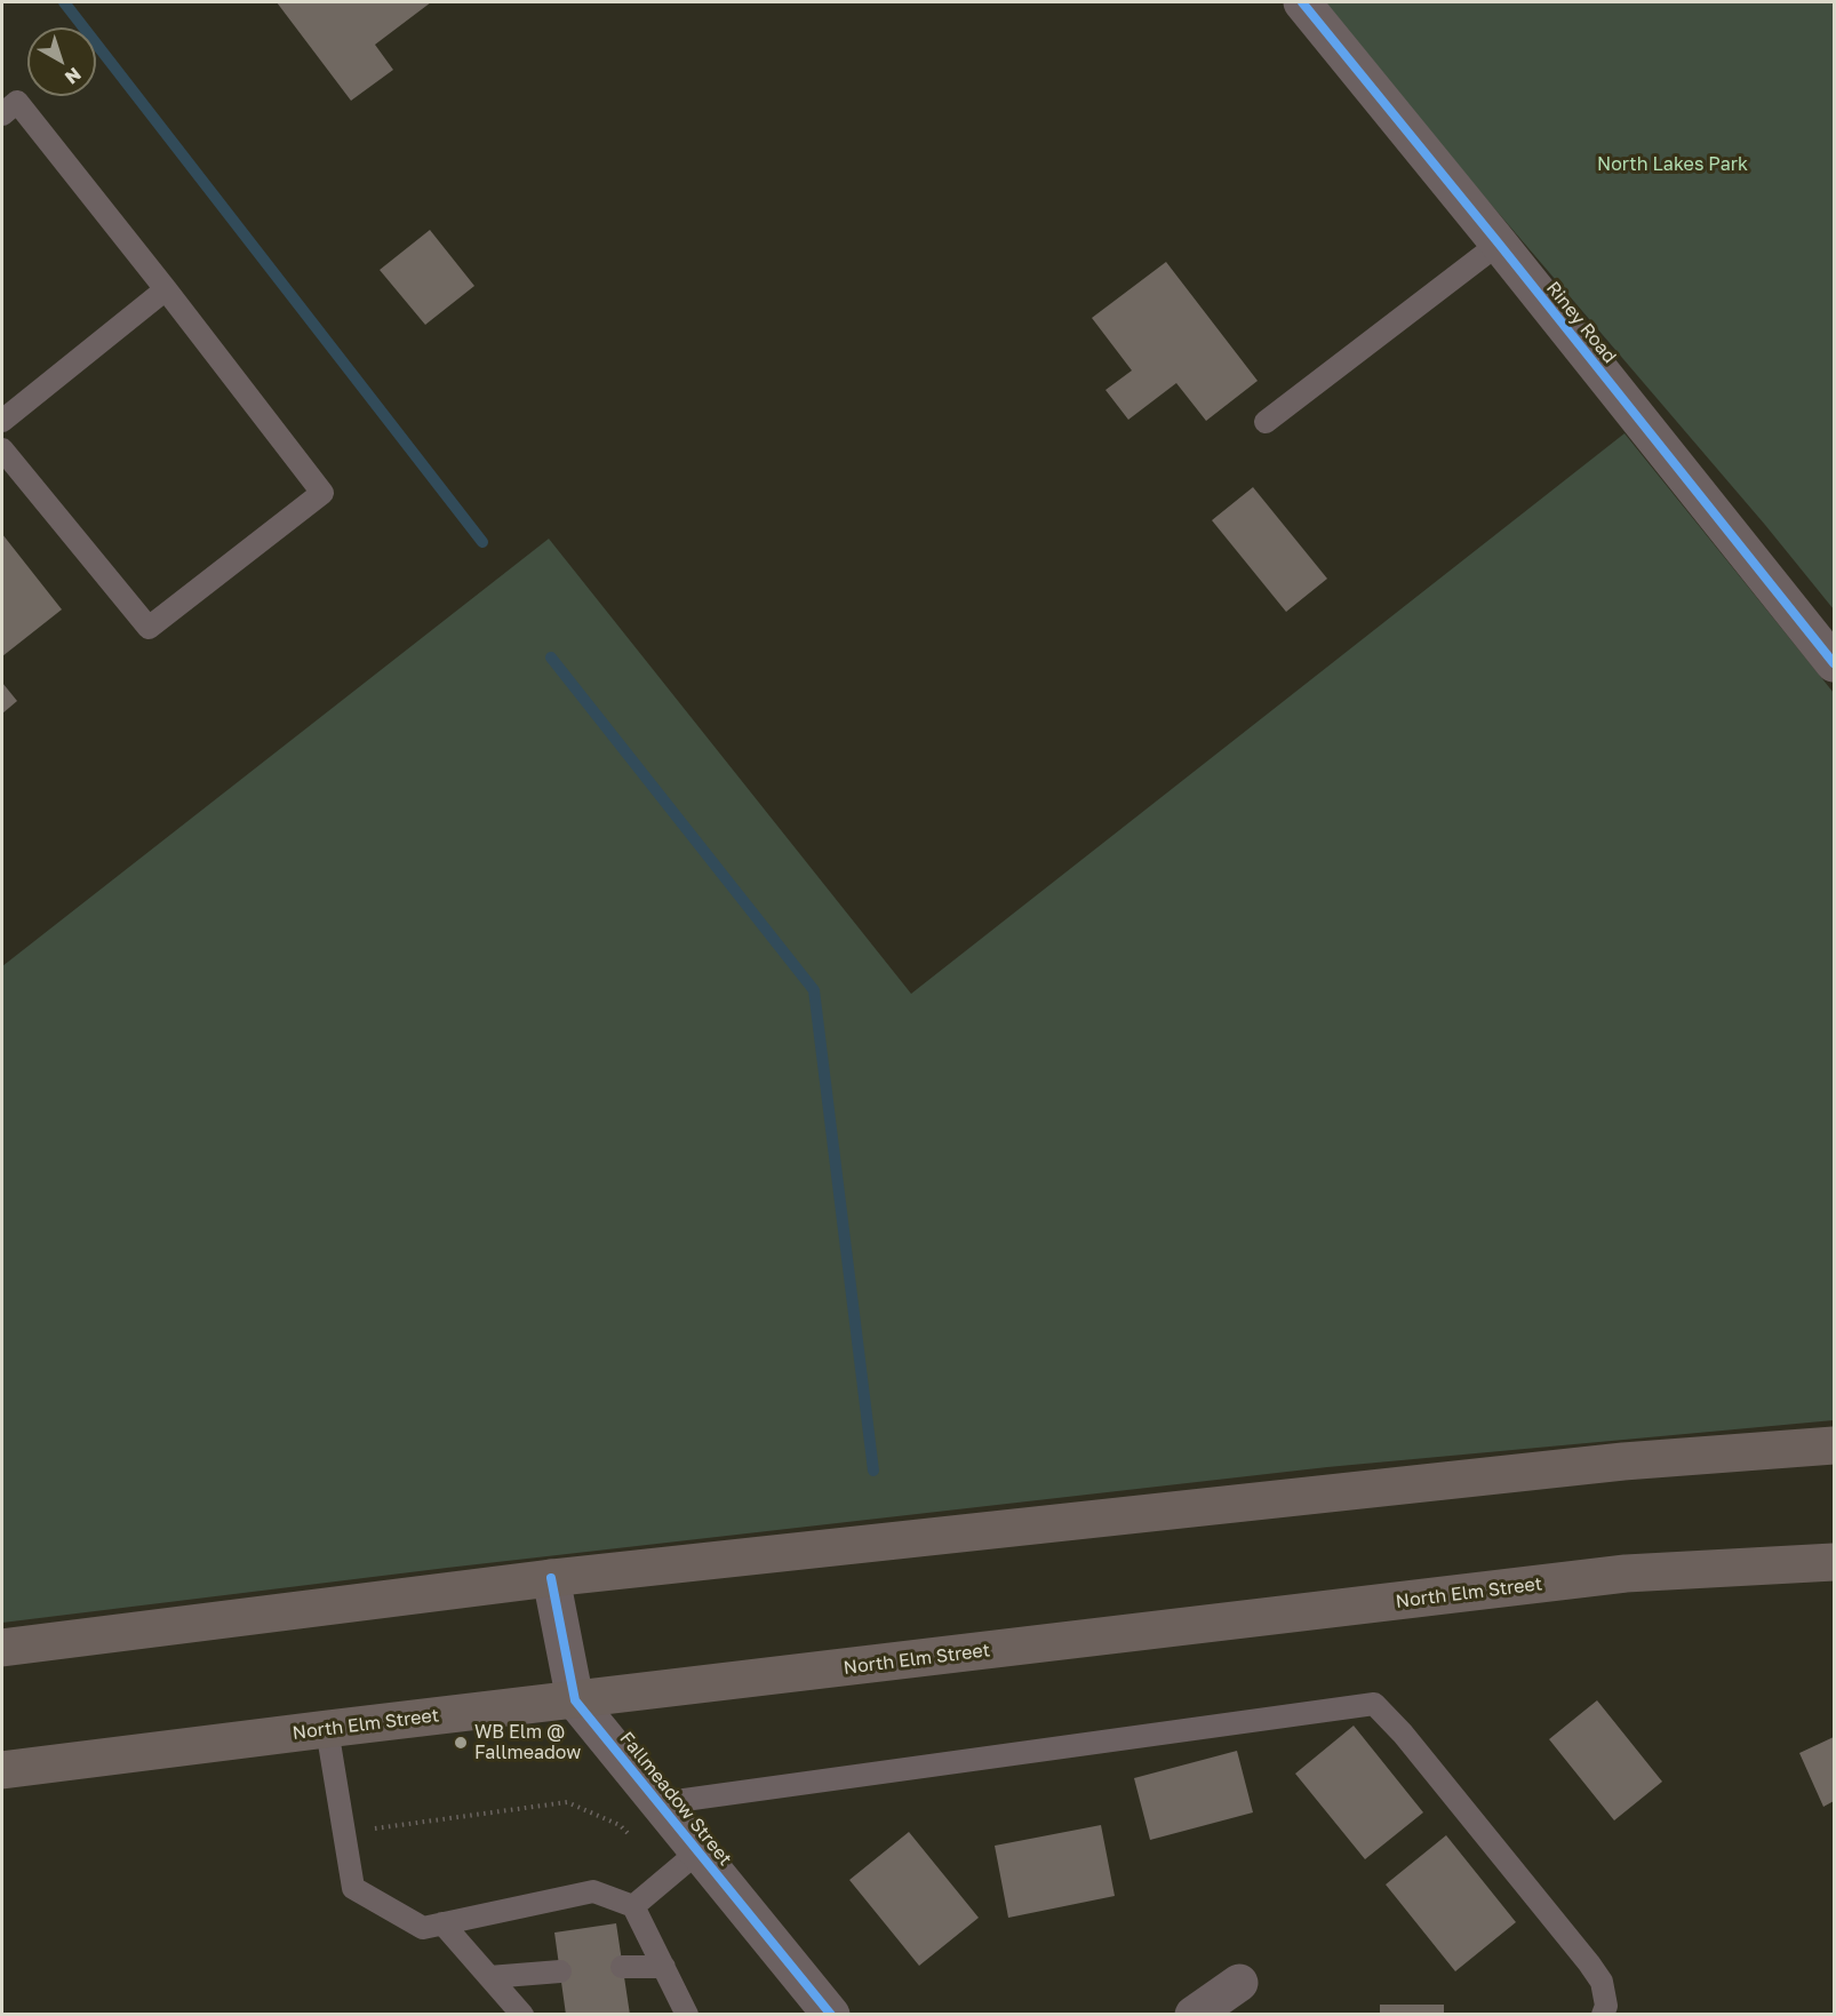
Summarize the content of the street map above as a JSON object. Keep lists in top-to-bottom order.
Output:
{
  "streets": {
    "main road": ["North Elm Street"],
    "street": ["Riney Road", "Fallmeadow Street"]
  },
  "crossings": [
    ["North Elm Street", "Fallmeadow Street"]
  ],
  "parks": ["North Lakes Park"],
  "places": ["WB Elm @ Fallmeadow"],
  "north": "bottom right"
}
